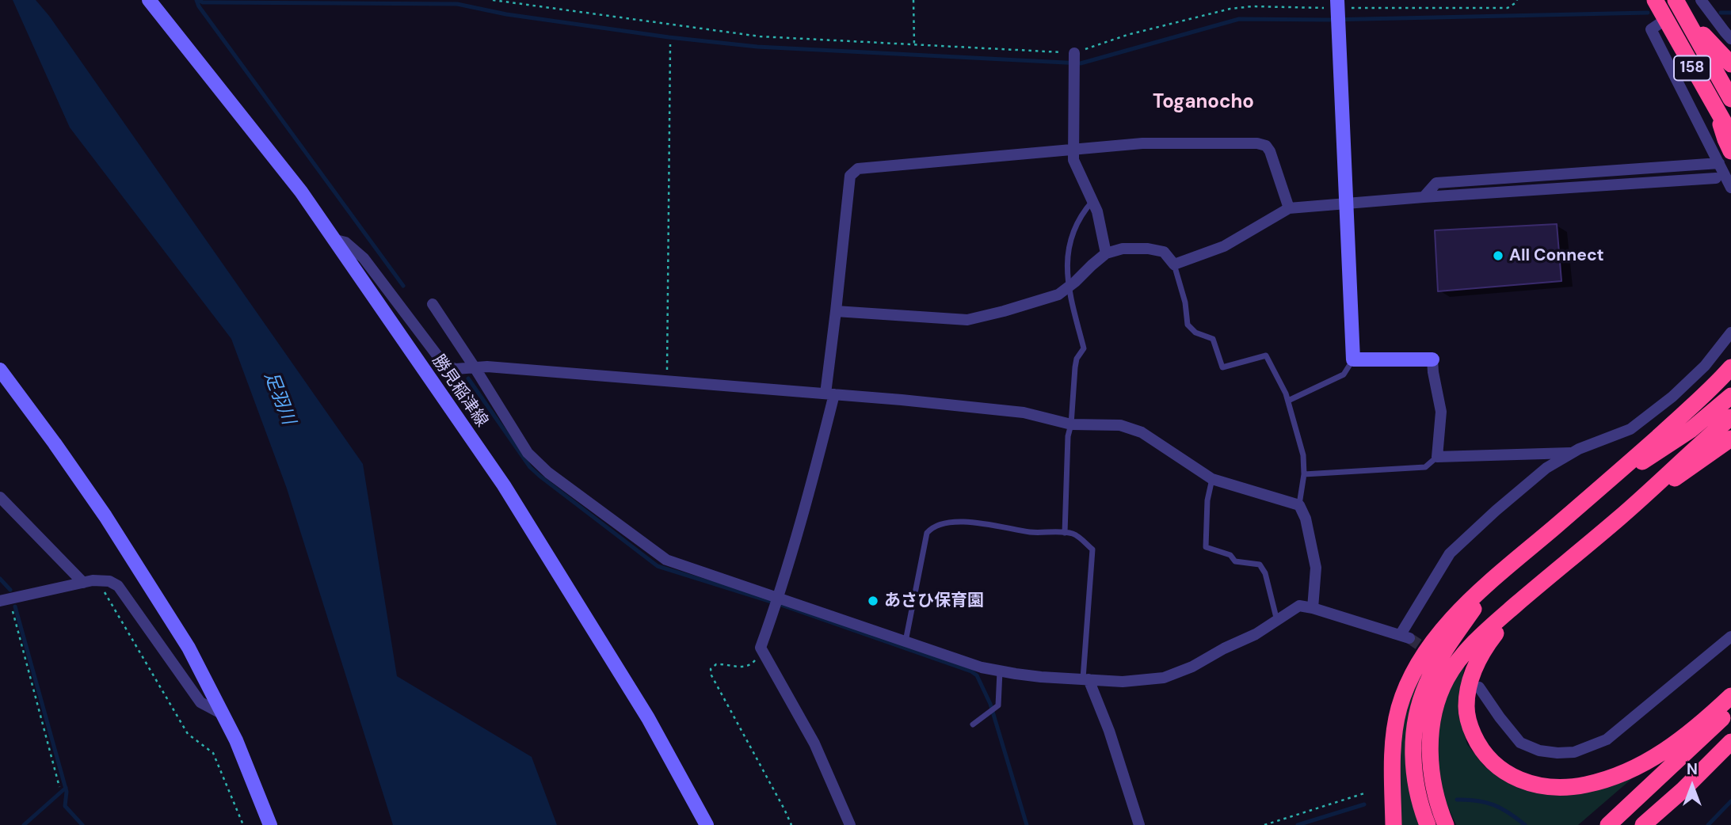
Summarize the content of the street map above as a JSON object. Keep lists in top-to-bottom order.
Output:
{
  "streets": {
    "highway": ["158"],
    "main road": ["勝見稲津線"]
  },
  "districts": ["Toganocho"],
  "water": ["足羽川"],
  "places": ["All Connect", "あさひ保育園"],
  "north": "top"
}
